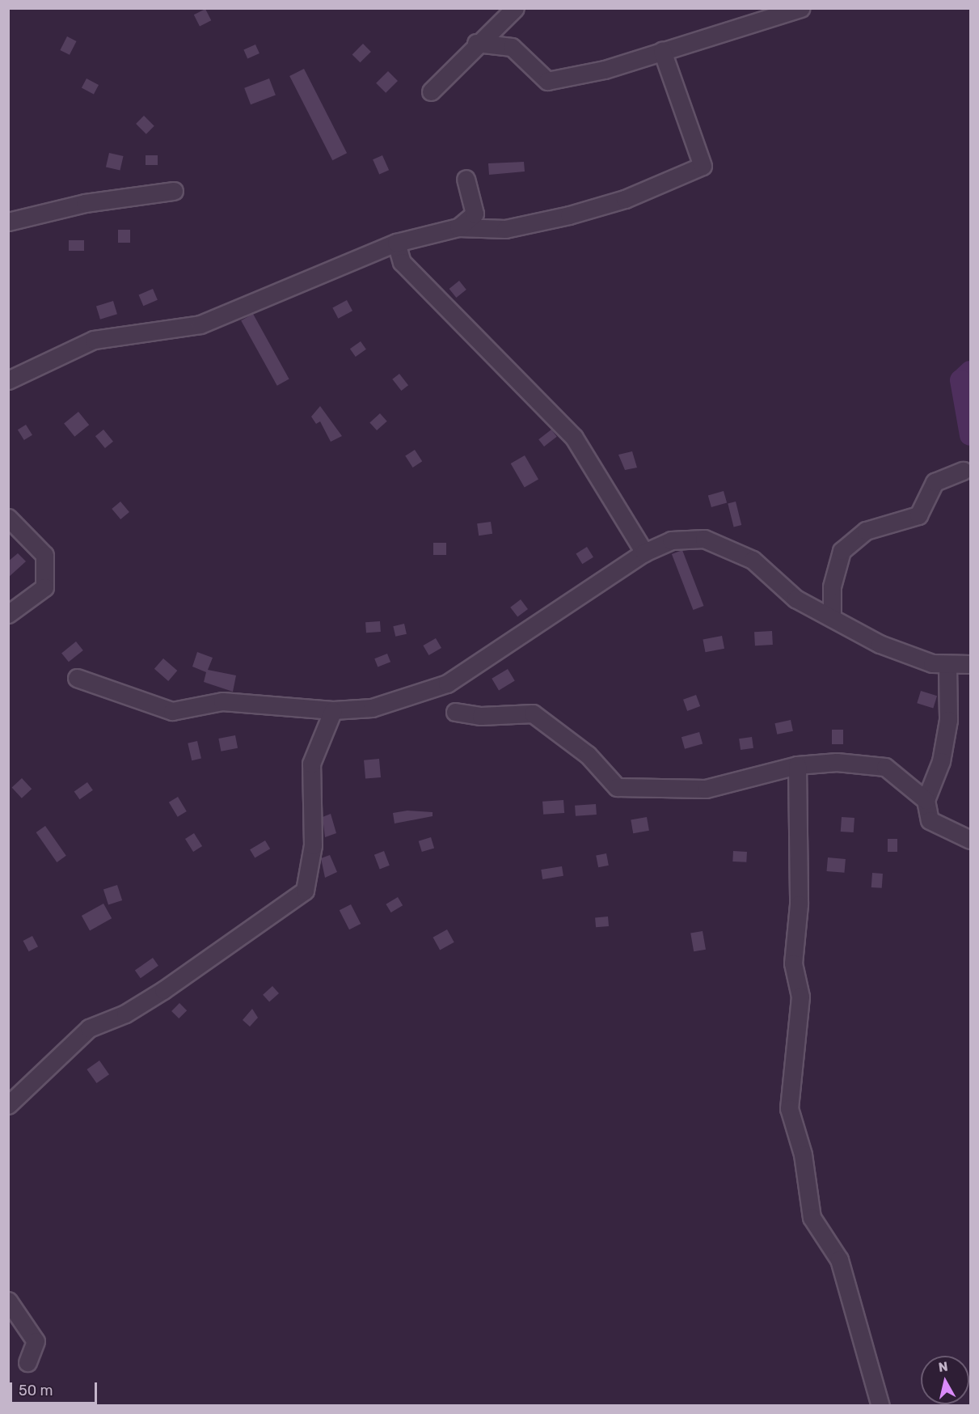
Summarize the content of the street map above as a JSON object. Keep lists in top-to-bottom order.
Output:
{
  "scale_bar": "50 m",
  "north": "top"
}
